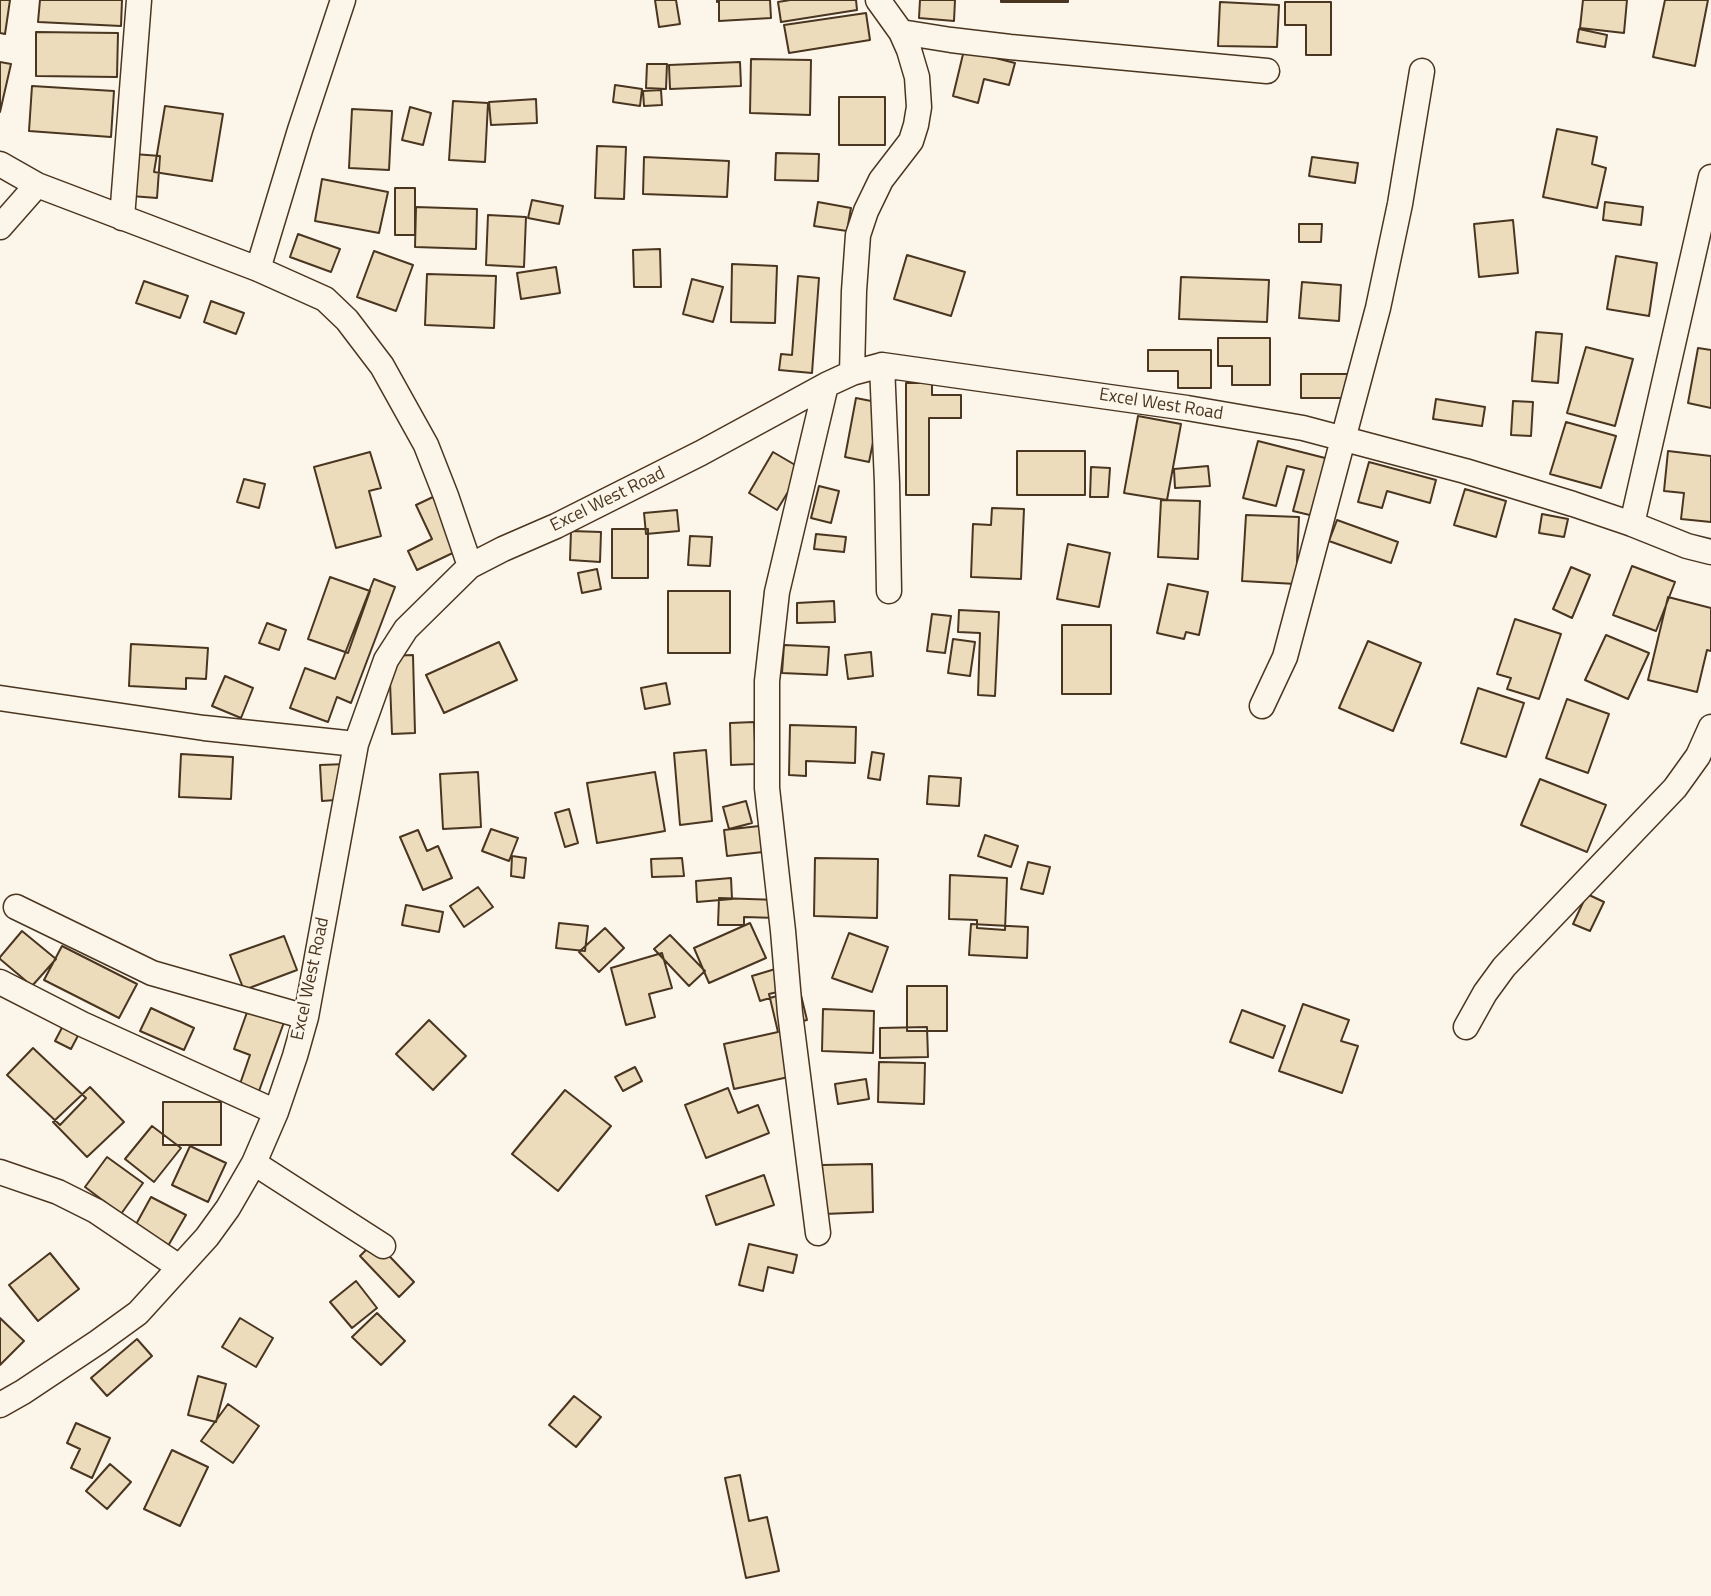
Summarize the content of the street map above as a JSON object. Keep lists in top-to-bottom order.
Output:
{
  "streets": {
    "street": ["Excel West Road"]
  }
}
